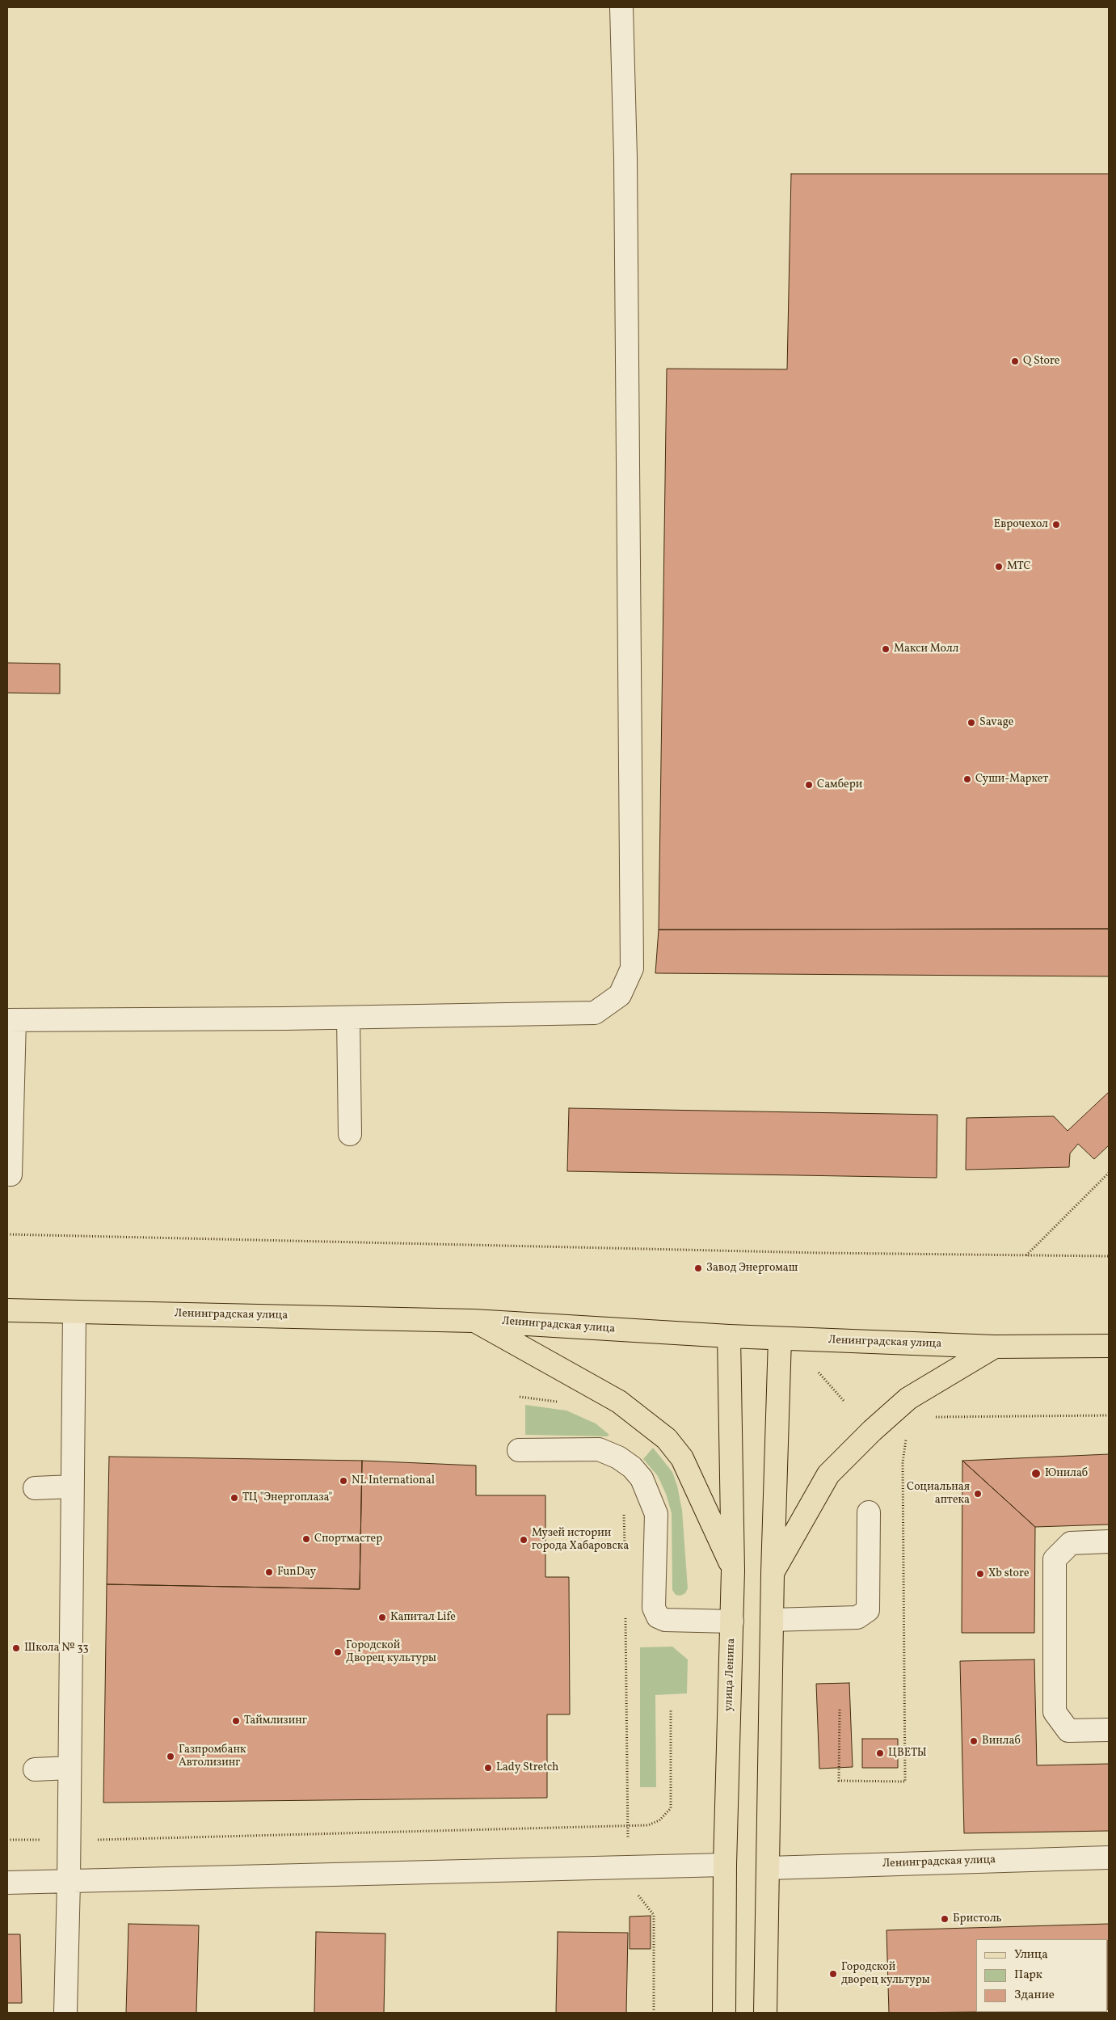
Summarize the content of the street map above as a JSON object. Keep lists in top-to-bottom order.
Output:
{
  "streets": {
    "main road": ["Ленинградская улица", "улица Ленина"]
  },
  "crossings": [
    ["Ленинградская улица", "улица Ленина"]
  ],
  "places": [
    "Q Store",
    "Еврочехол",
    "МТС",
    "Макси Молл",
    "Savage",
    "Суши-Маркет",
    "Самбери",
    "Завод Энергомаш",
    "Юнилаб",
    "NL International",
    "Социальная аптека",
    "ТЦ \"Энергоплаза\"",
    "Спортмастер",
    "Музей истории города Хабаровска",
    "FunDay",
    "Xb store",
    "Капитал Life",
    "Школа № 33",
    "Городской Дворец культуры",
    "Таймлизинг",
    "Винлаб",
    "ЦВЕТЫ",
    "Газпромбанк Автолизинг",
    "Lady Stretch",
    "Бристоль",
    "Городской дворец культуры"
  ],
  "legend": ["Улица", "Парк", "Здание"]
}
